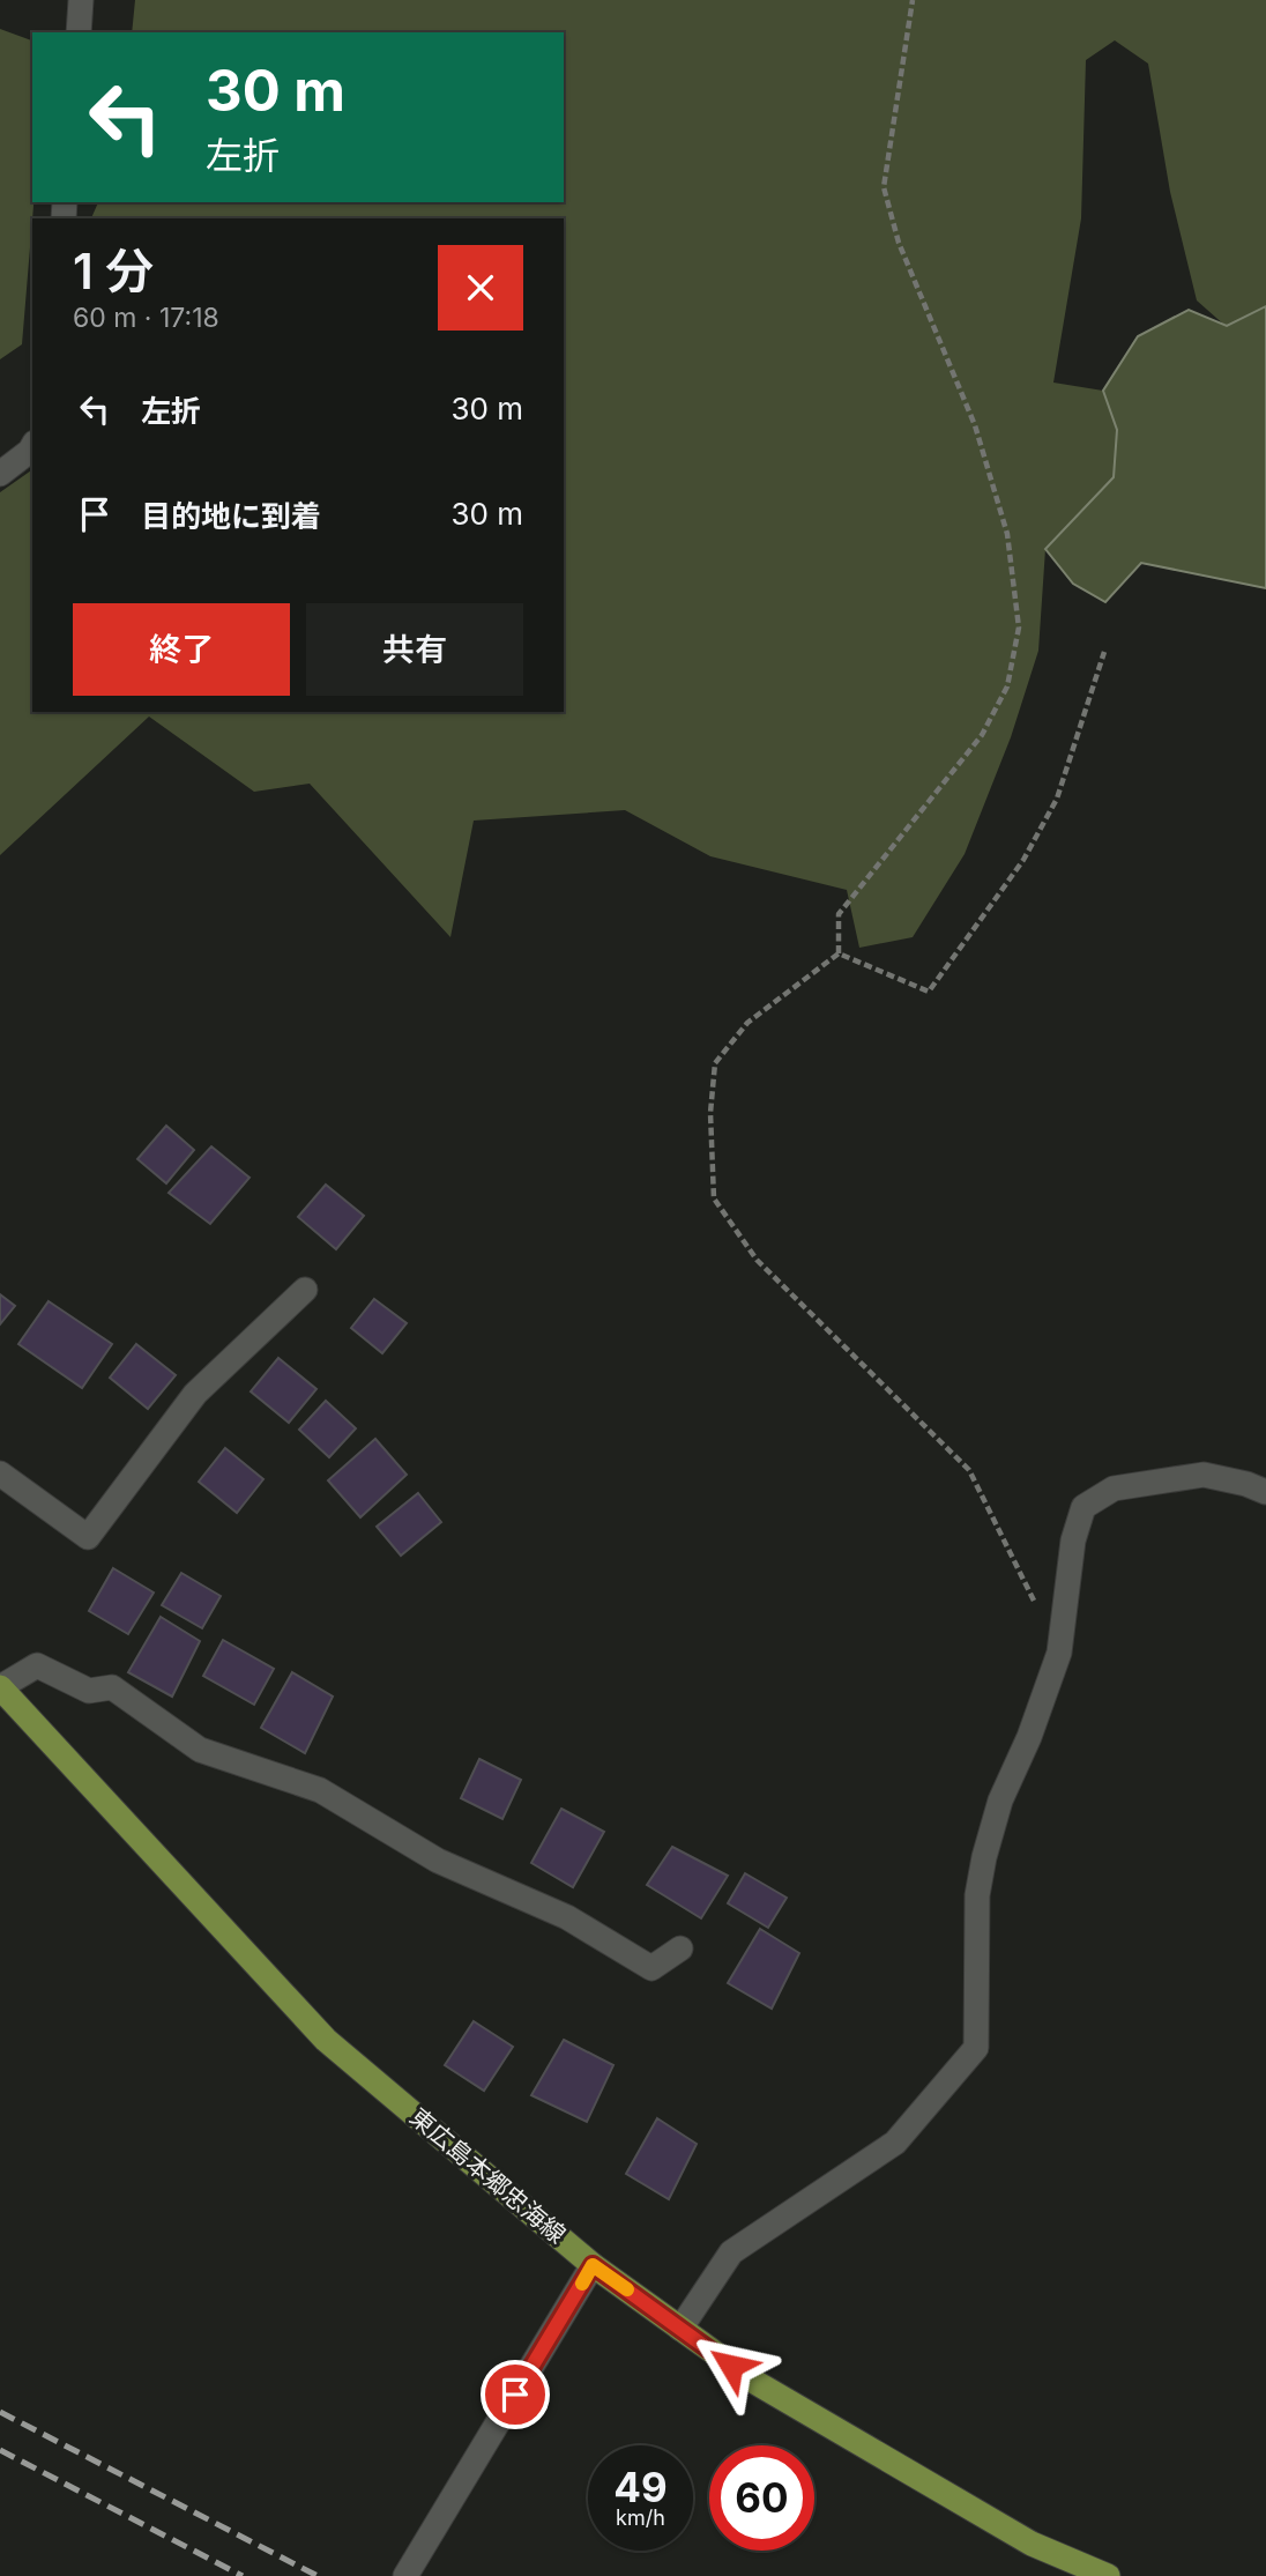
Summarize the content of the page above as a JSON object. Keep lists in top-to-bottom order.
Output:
{
  "streets": {
    "main road": ["東広島本郷忠海線"]
  },
  "page": {
    "turn": ["30 m", "左折"],
    "heading": ["1 分", "60 m · 17:18"],
    "list": [
      {
        "name": "左折",
        "value": "30 m"
      },
      {
        "name": "目的地に到着",
        "value": "30 m"
      }
    ],
    "buttons": ["終了", "共有"],
    "speed": "49 km/h",
    "limit": "60"
  }
}
